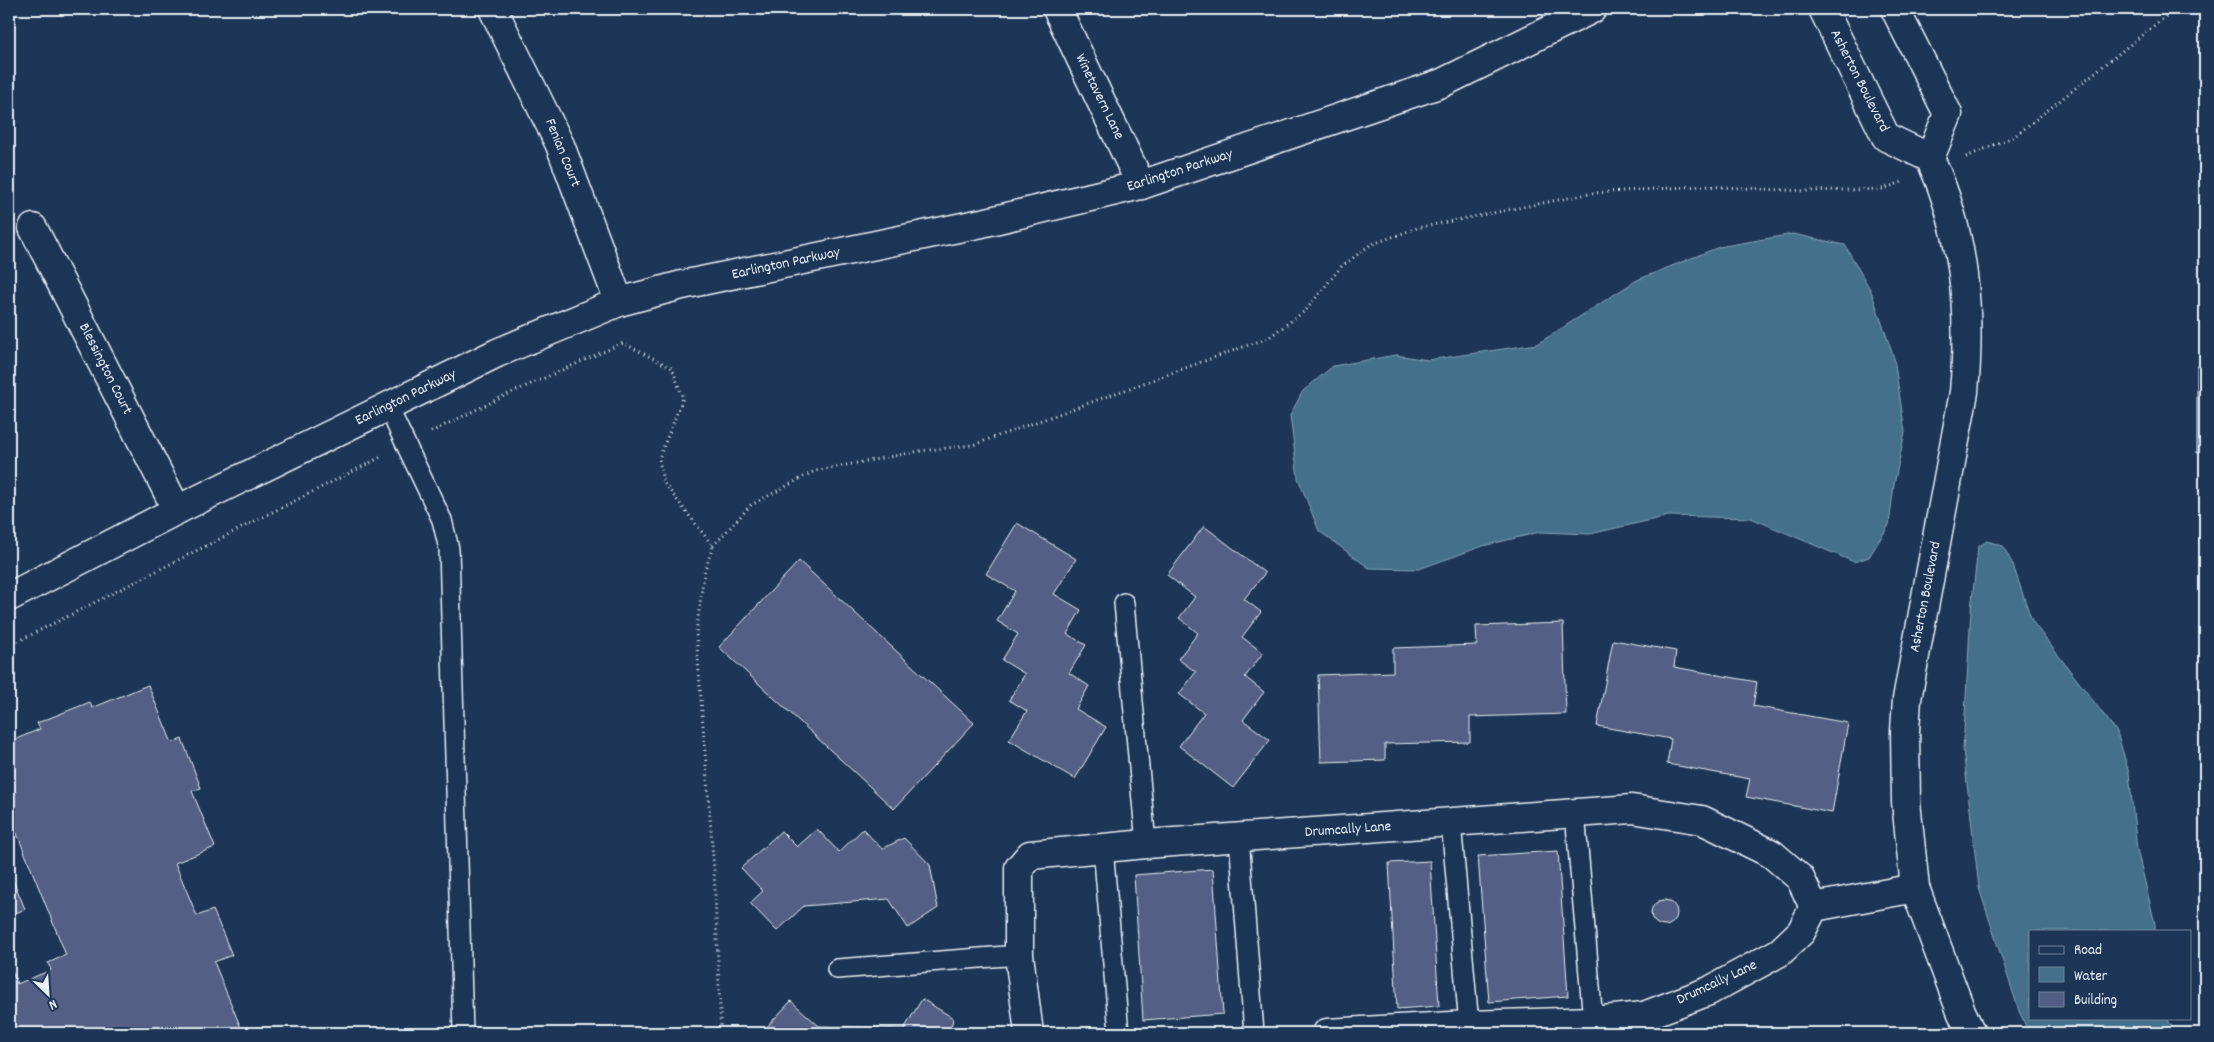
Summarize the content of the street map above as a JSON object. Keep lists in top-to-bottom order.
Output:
{
  "streets": {
    "street": [
      "Asherton Boulevard",
      "Winetavern Lane",
      "Fenian Court",
      "Earlington Parkway",
      "Blessington Court",
      "Drumcally Lane"
    ]
  },
  "crossings": [
    ["Winetavern Lane", "Earlington Parkway"],
    ["Fenian Court", "Earlington Parkway"],
    ["Earlington Parkway", "Blessington Court"]
  ],
  "legend": ["Road", "Water", "Building"],
  "north": "bottom right"
}
